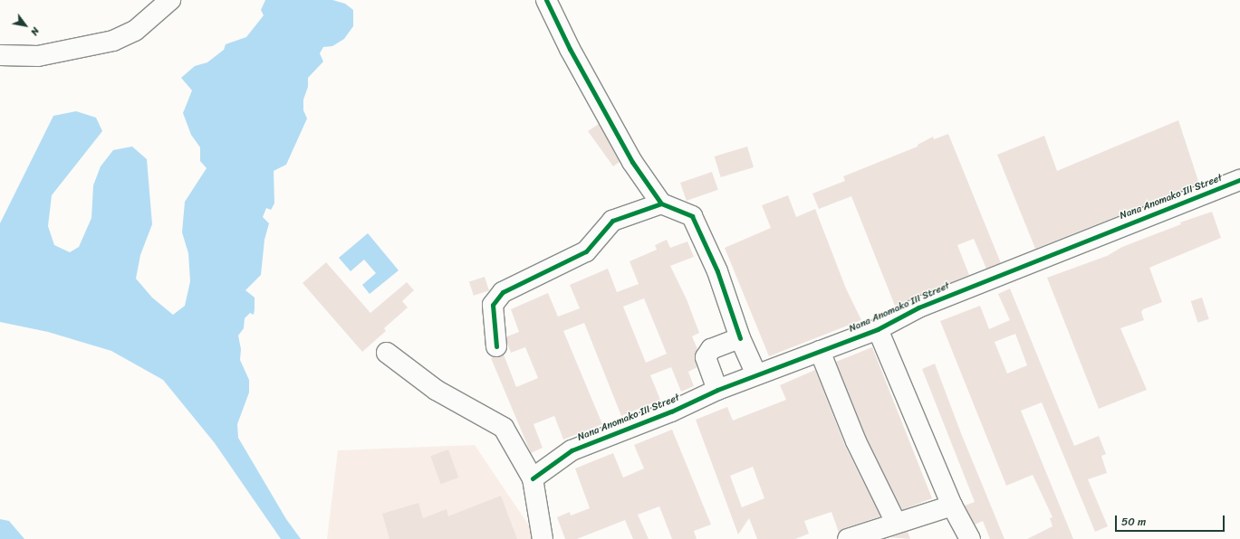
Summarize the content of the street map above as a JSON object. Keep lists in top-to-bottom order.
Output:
{
  "streets": {
    "street": ["Nana Anomako III Street"]
  },
  "scale_bar": "50 m",
  "north": "bottom right"
}
